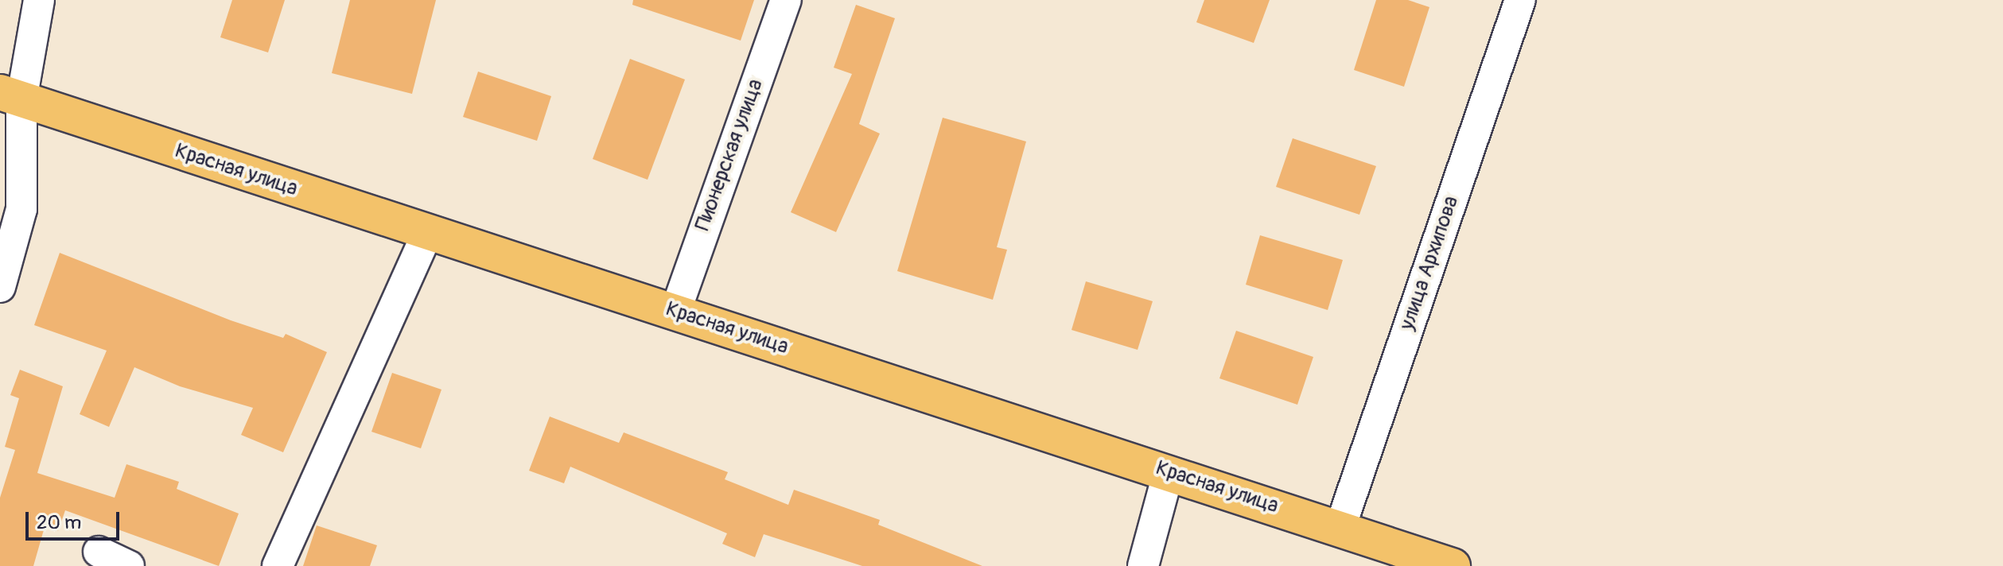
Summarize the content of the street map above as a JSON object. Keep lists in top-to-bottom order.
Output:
{
  "streets": {
    "main road": ["Красная улица"],
    "street": ["Пионерская улица", "улица Архипова"]
  },
  "crossings": [
    ["Пионерская улица", "Красная улица"],
    ["Красная улица", "улица Архипова"]
  ],
  "scale_bar": "20 m"
}
